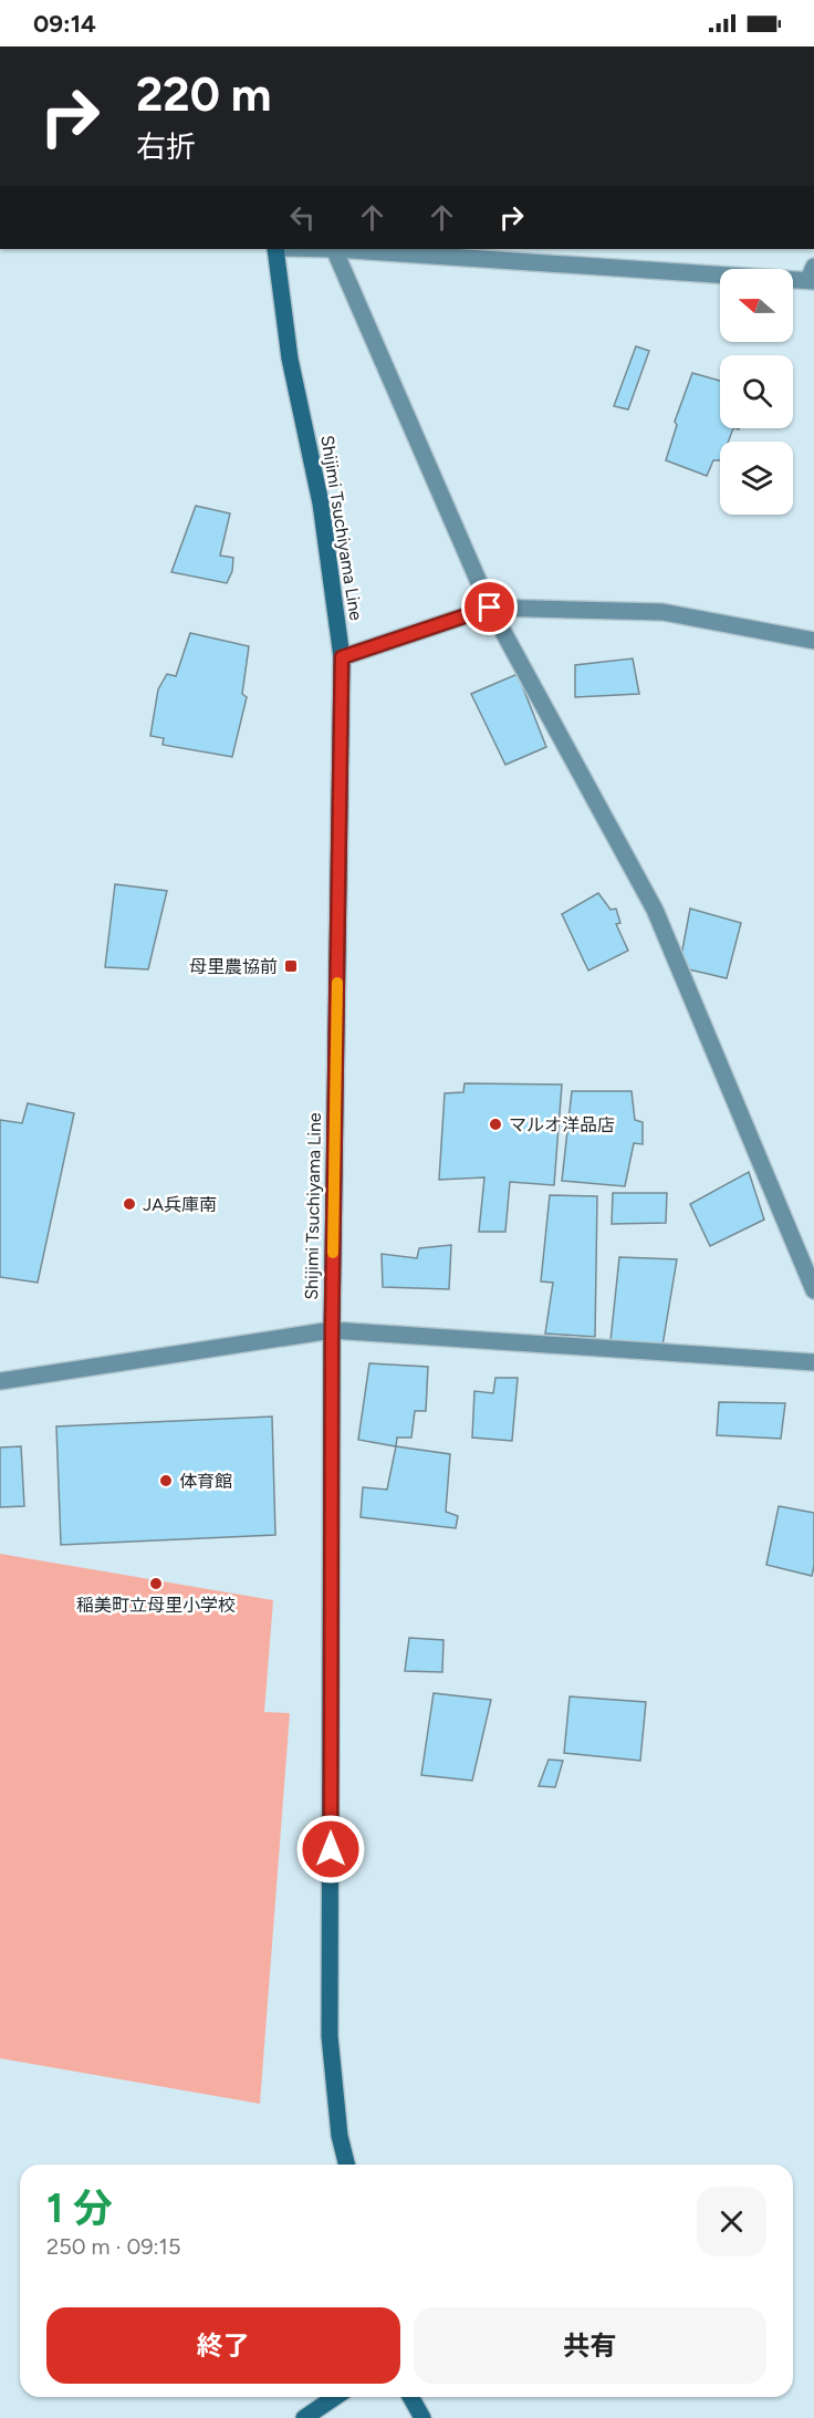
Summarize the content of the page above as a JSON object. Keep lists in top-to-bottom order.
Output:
{
  "streets": {
    "main road": ["Shijimi Tsuchiyama Line"]
  },
  "places": {
    "transit": ["母里農協前"],
    "other": [
      "マルオ洋品店",
      "JA兵庫南",
      "体育館",
      "稲美町立母里小学校"
    ]
  },
  "north": "left",
  "page": {
    "status": "09:14",
    "turn": ["220 m", "右折"],
    "heading": ["1 分", "250 m · 09:15"],
    "buttons": ["終了", "共有"]
  }
}
